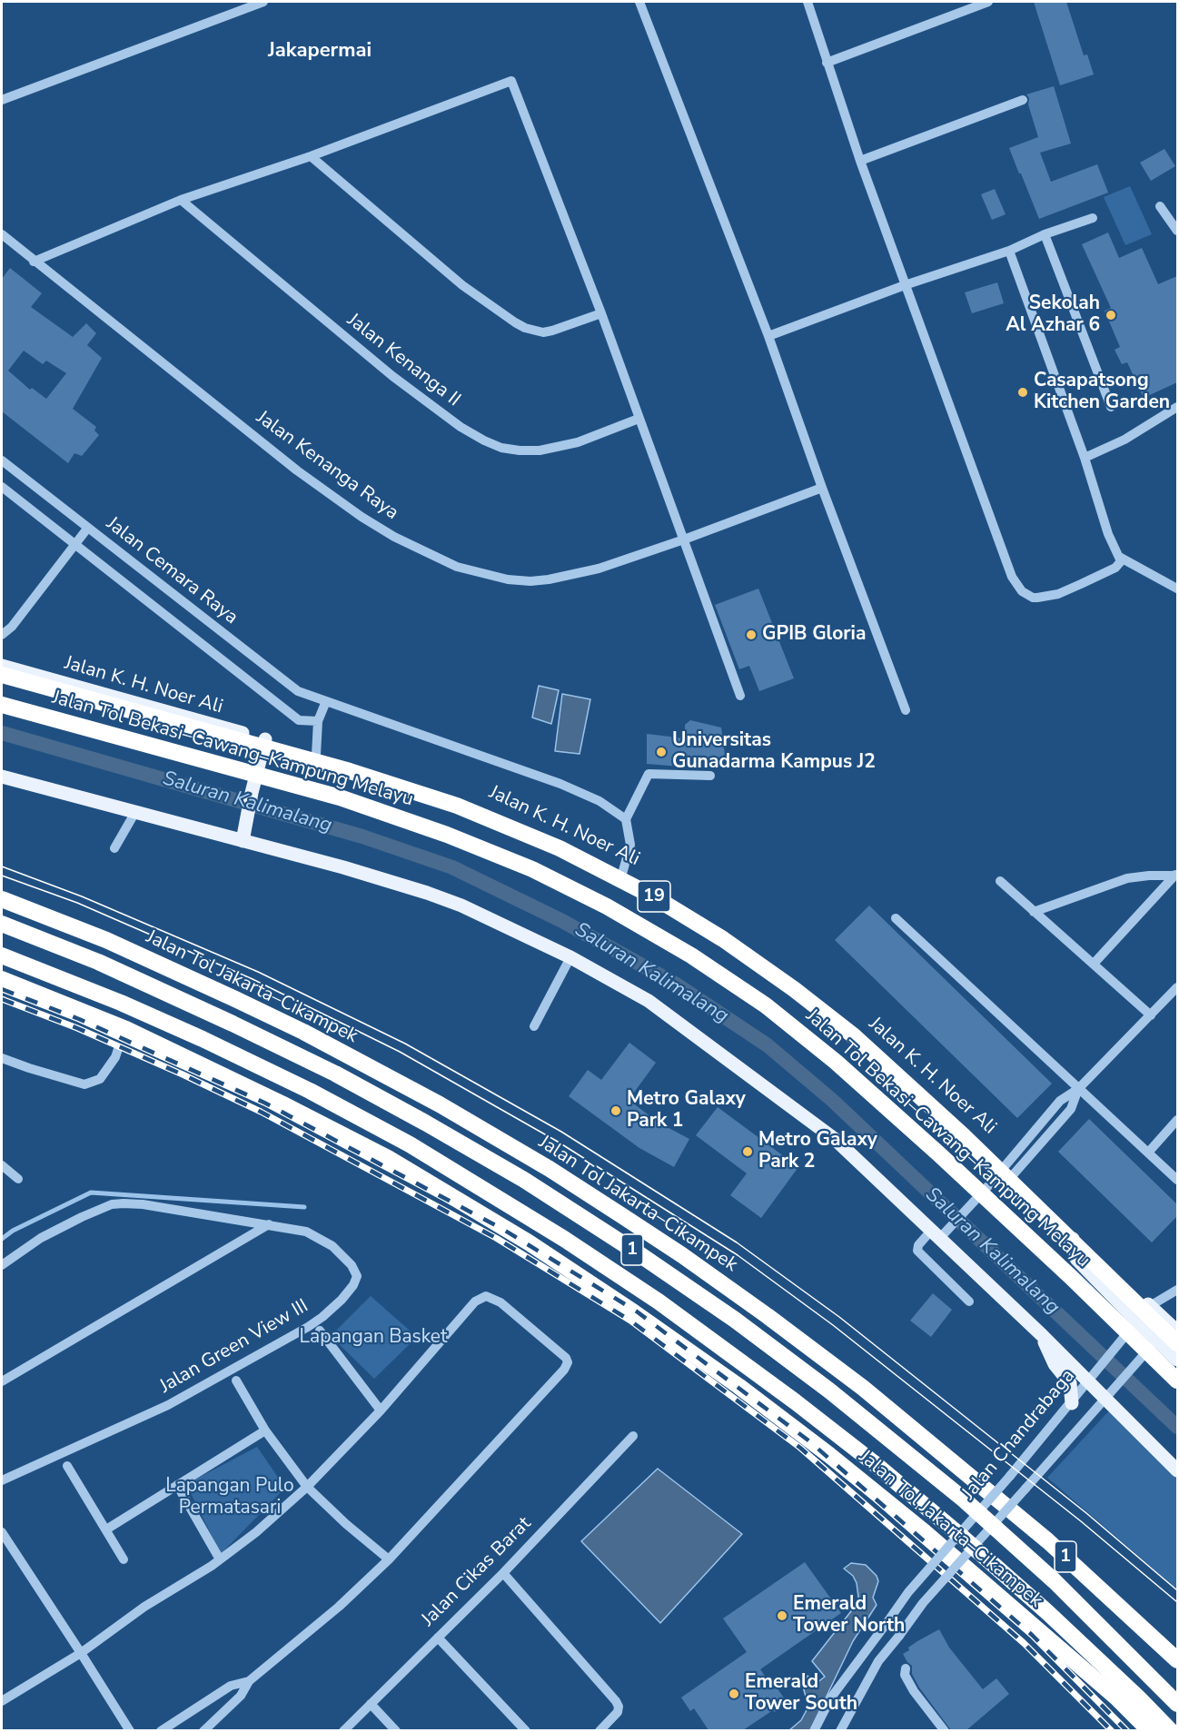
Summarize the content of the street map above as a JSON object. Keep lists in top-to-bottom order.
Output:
{
  "streets": {
    "highway": [
      "Jalan Tol Bekasi–Cawang–Kampung Melayu",
      "19",
      "Jalan Tol Jakarta–Cikampek",
      "1"
    ],
    "main road": ["Jalan K. H. Noer Ali"],
    "street": [
      "Jalan Kenanga II",
      "Jalan Kenanga Raya",
      "Jalan Cemara Raya",
      "Jalan Green View III",
      "Jalan Chandrabaga",
      "Jalan Cikas Barat"
    ]
  },
  "districts": ["Jakapermai"],
  "water": ["Saluran Kalimalang"],
  "parks": ["Lapangan Basket", "Lapangan Pulo Permatasari"],
  "places": [
    "Sekolah Al Azhar 6",
    "Casapatsong Kitchen Garden",
    "GPIB Gloria",
    "Universitas Gunadarma Kampus J2",
    "Metro Galaxy Park 1",
    "Metro Galaxy Park 2",
    "Emerald Tower North",
    "Emerald Tower South"
  ]
}
